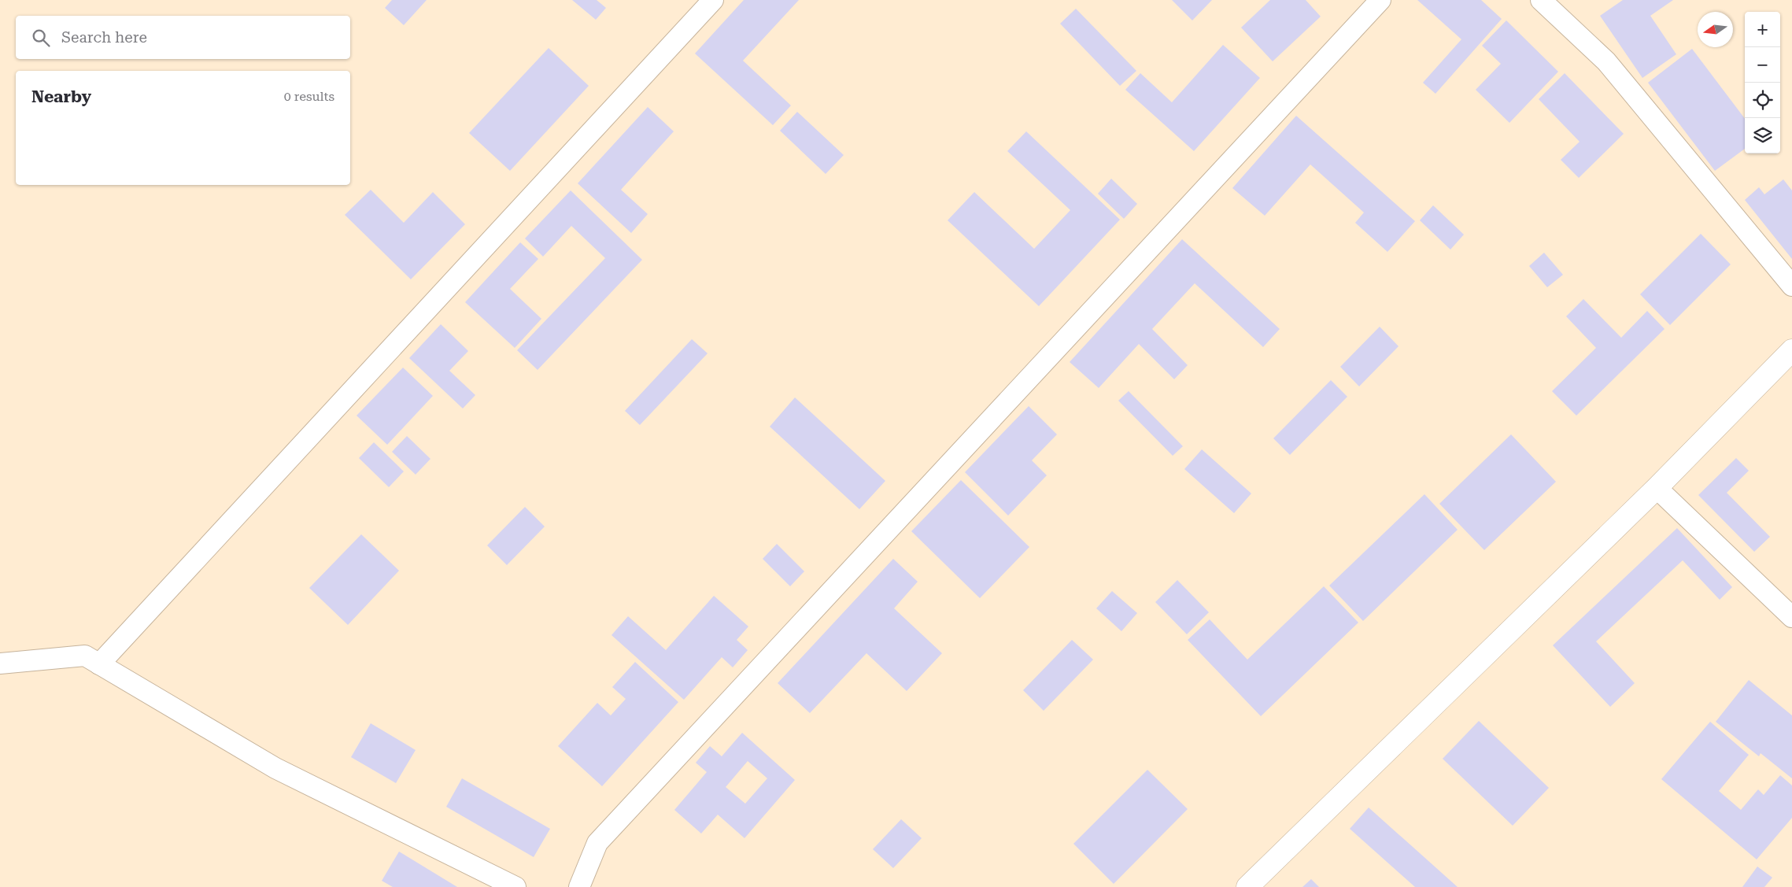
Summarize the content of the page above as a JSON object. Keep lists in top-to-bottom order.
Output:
{
  "north": "left",
  "page": {
    "map_buttons": ["+", "−"],
    "search": "Search here",
    "heading": ["Nearby", "0 results"]
  }
}
